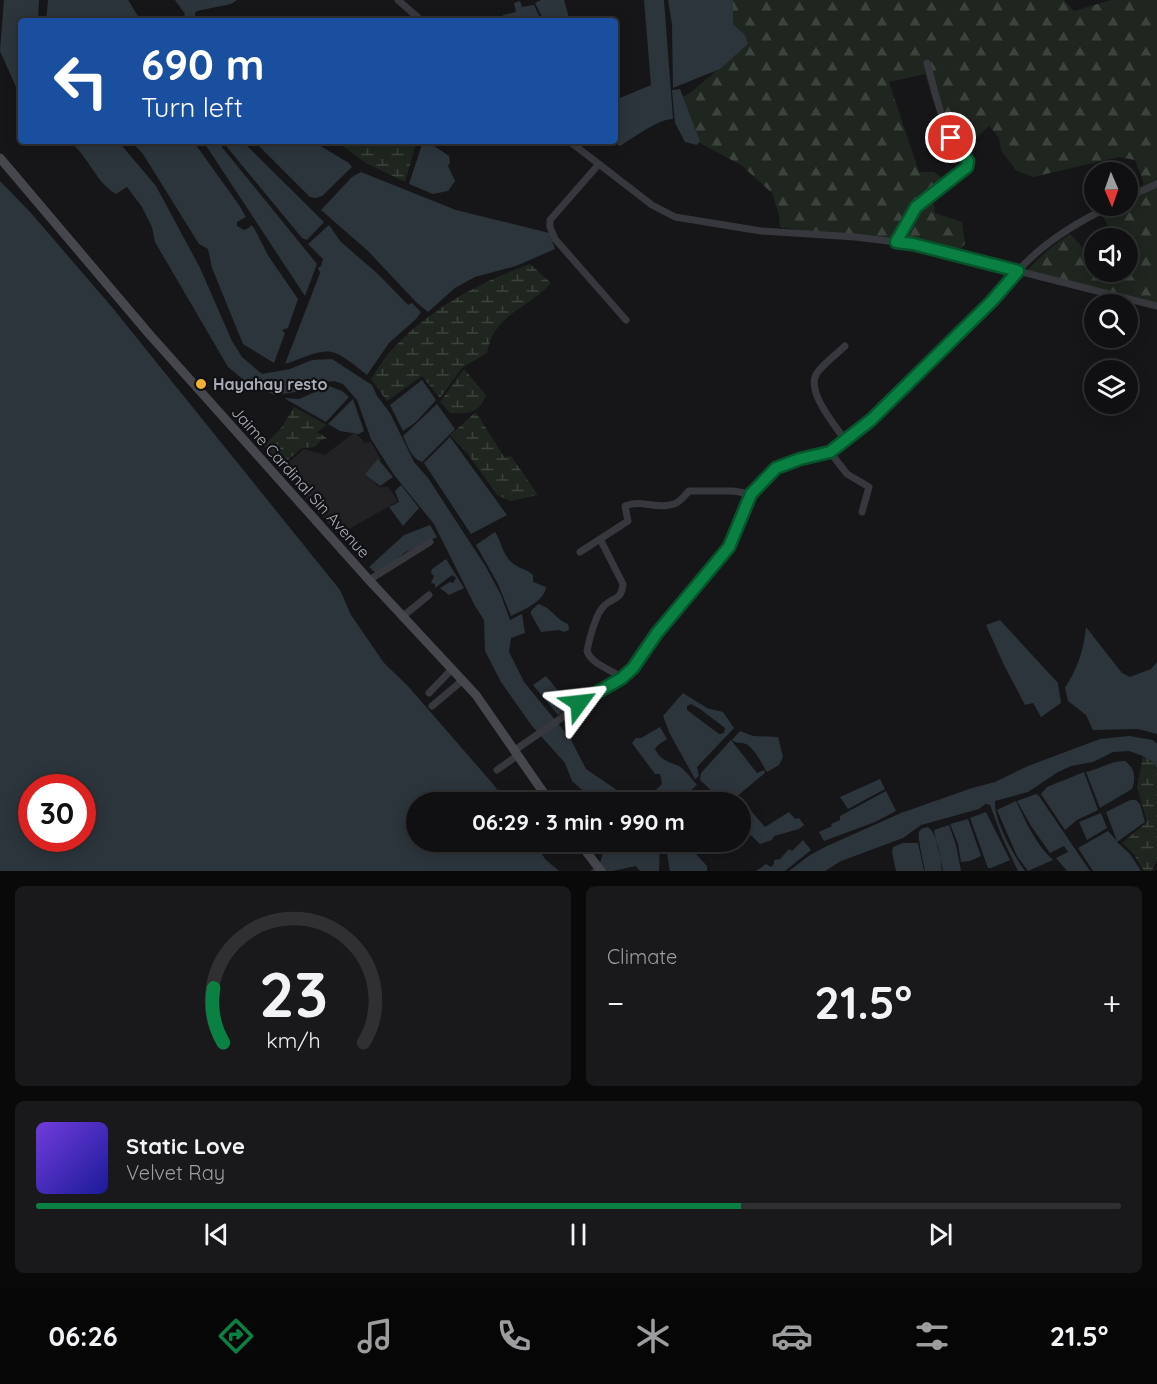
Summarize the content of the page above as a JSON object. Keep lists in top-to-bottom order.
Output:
{
  "streets": {
    "main road": ["Jaime Cardinal Sin Avenue"]
  },
  "places": ["Hayahay resto"],
  "north": "bottom",
  "page": {
    "turn": ["690 m", "Turn left"],
    "limit": "30",
    "trip": "06:29 · 3 min · 990 m",
    "tile": "Climate",
    "heat": ["−", "21.5°", "+"],
    "song": ["Static Love", "Velvet Ray"],
    "tabs": ["06:26", "21.5°"],
    "gauge": ["23", "km/h"]
  }
}
